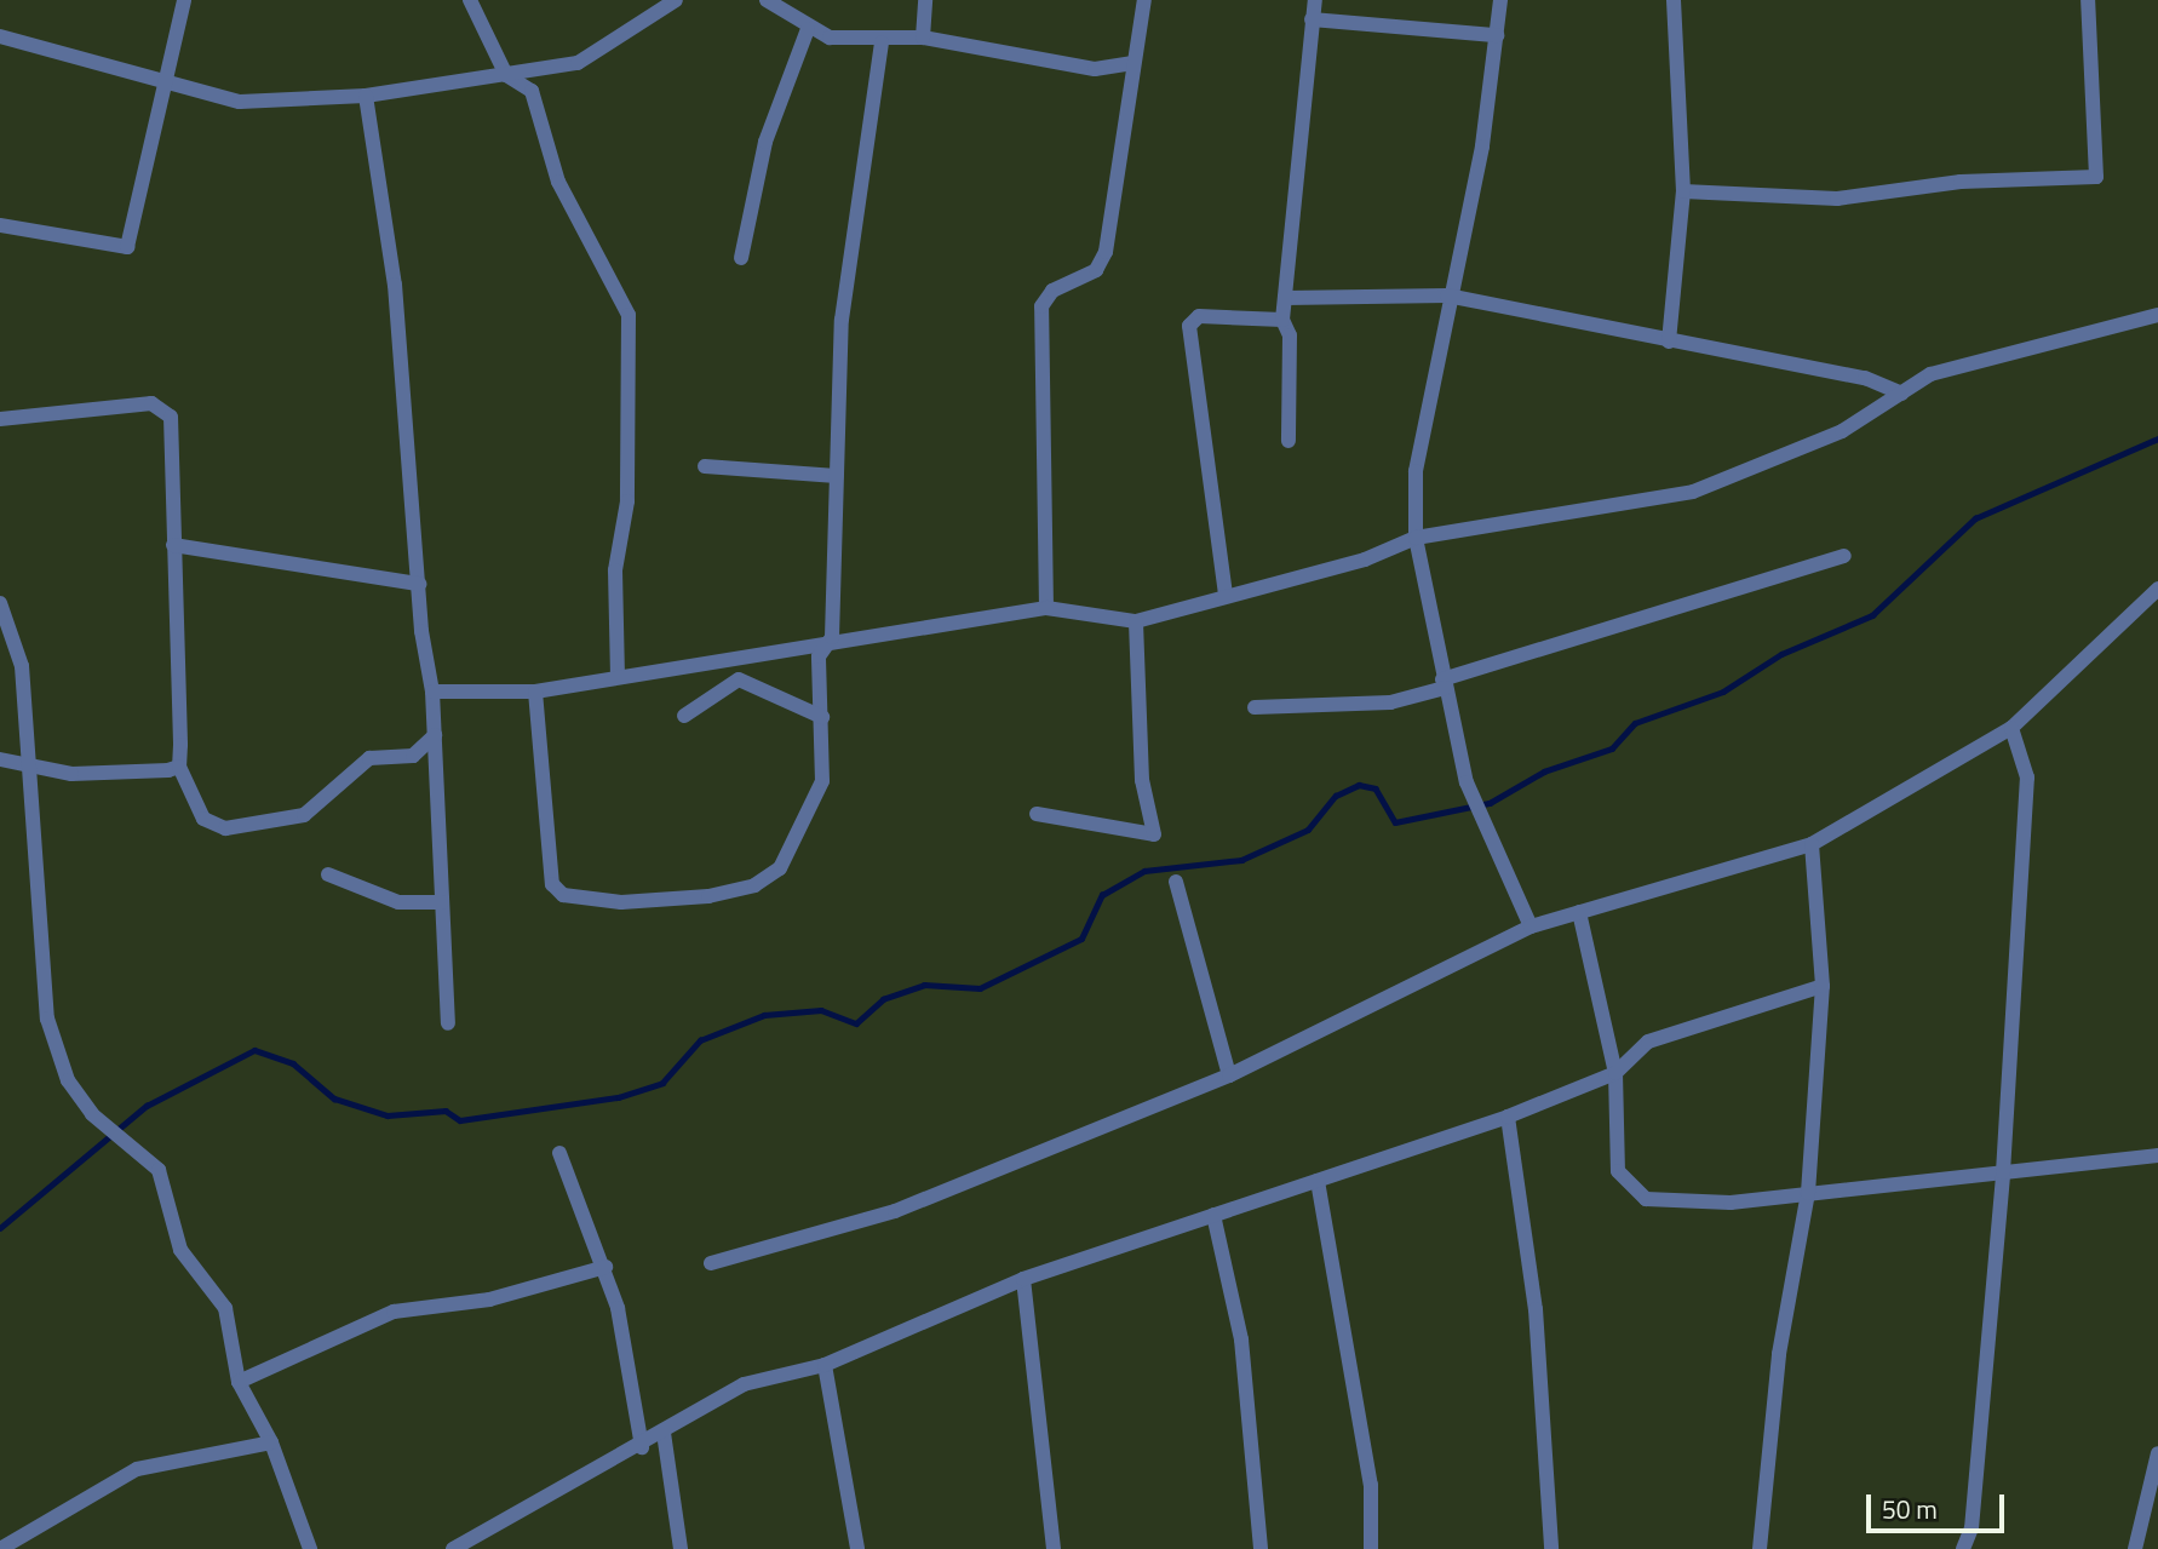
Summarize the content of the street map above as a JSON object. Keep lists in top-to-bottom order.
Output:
{
  "scale_bar": "50 m"
}
